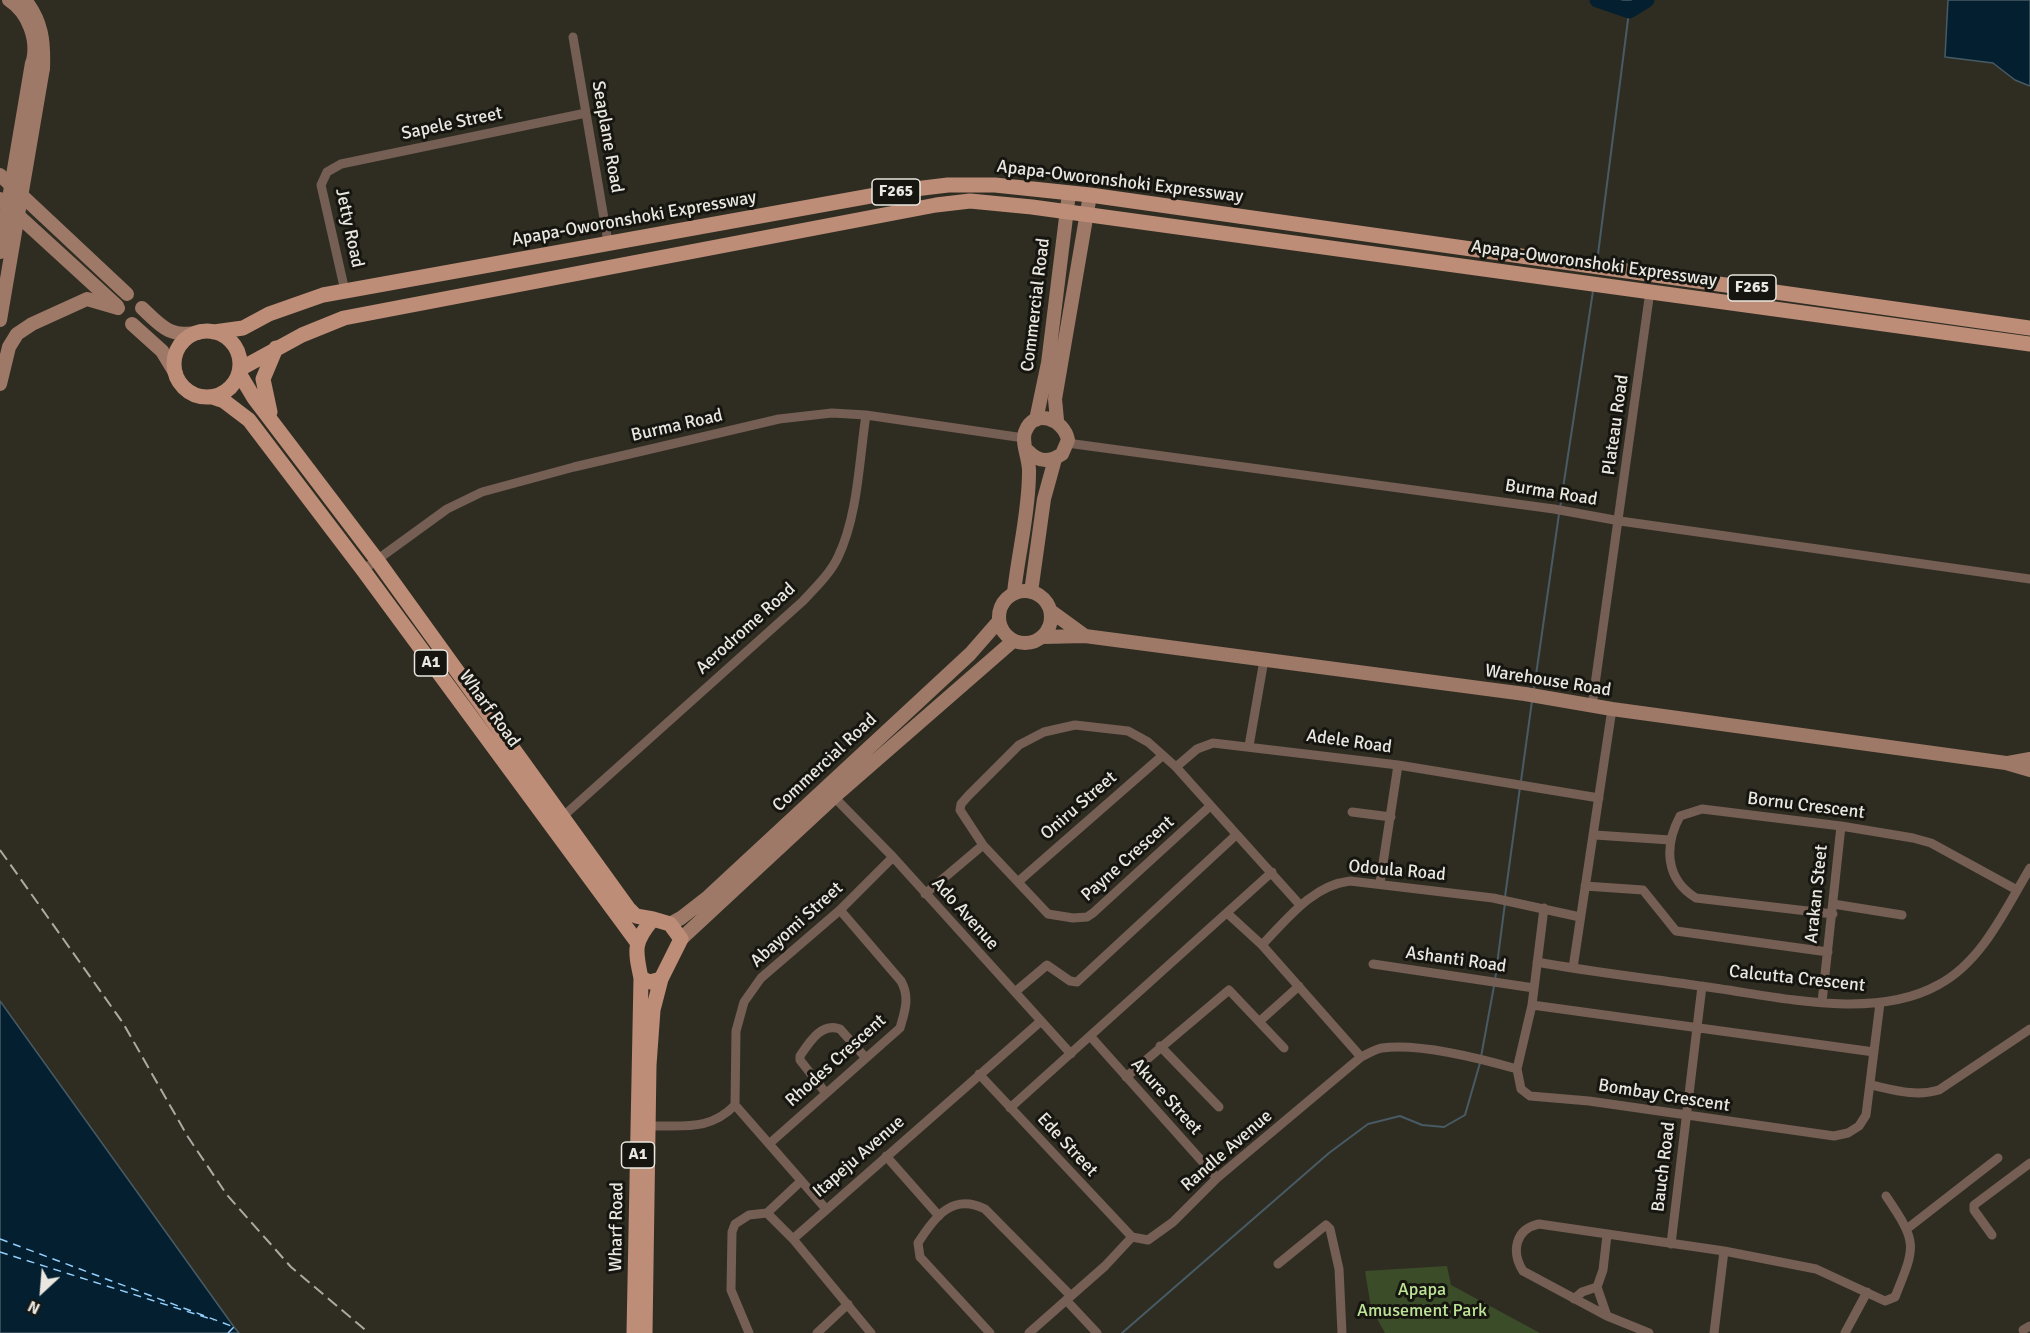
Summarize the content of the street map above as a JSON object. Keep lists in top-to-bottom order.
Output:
{
  "streets": {
    "main road": [
      "Apapa-Oworonshoki Expressway",
      "F265",
      "Commercial Road",
      "A1",
      "Warehouse Road",
      "Wharf Road"
    ],
    "street": [
      "Sapele Street",
      "Seaplane Road",
      "Jetty Road",
      "Plateau Road",
      "Burma Road",
      "Aerodrome Road",
      "Adele Road",
      "Oniru Street",
      "Bornu Crescent",
      "Payne Crescent",
      "Odoula Road",
      "Arakan Steet",
      "Ado Avenue",
      "Abayomi Street",
      "Ashanti Road",
      "Calcutta Crescent",
      "Rhodes Crescent",
      "Bombay Crescent",
      "Akure Street",
      "Ede Street",
      "Randle Avenue",
      "Itapeju Avenue",
      "Bauch Road"
    ]
  },
  "crossings": [
    ["Sapele Street", "Seaplane Road"],
    ["Sapele Street", "Jetty Road"],
    ["Seaplane Road", "Apapa-Oworonshoki Expressway"],
    ["Apapa-Oworonshoki Expressway", "Jetty Road"],
    ["Apapa-Oworonshoki Expressway", "Commercial Road"],
    ["Apapa-Oworonshoki Expressway", "Plateau Road"],
    ["Apapa-Oworonshoki Expressway", "Wharf Road"],
    ["Commercial Road", "Burma Road"],
    ["Commercial Road", "Warehouse Road"],
    ["Commercial Road", "Wharf Road"],
    ["Commercial Road", "Ado Avenue"],
    ["Plateau Road", "Burma Road"],
    ["Plateau Road", "Warehouse Road"],
    ["Burma Road", "Aerodrome Road"],
    ["Burma Road", "Wharf Road"],
    ["Aerodrome Road", "Wharf Road"],
    ["Oniru Street", "Payne Crescent"],
    ["Bornu Crescent", "Arakan Steet"],
    ["Bornu Crescent", "Calcutta Crescent"],
    ["Arakan Steet", "Calcutta Crescent"],
    ["Ado Avenue", "Abayomi Street"],
    ["Ado Avenue", "Itapeju Avenue"],
    ["Abayomi Street", "Rhodes Crescent"],
    ["Calcutta Crescent", "Bombay Crescent"],
    ["Calcutta Crescent", "Bauch Road"],
    ["Bombay Crescent", "Randle Avenue"],
    ["Bombay Crescent", "Bauch Road"],
    ["Akure Street", "Randle Avenue"],
    ["Ede Street", "Randle Avenue"],
    ["Ede Street", "Itapeju Avenue"]
  ],
  "parks": ["Apapa Amusement Park"],
  "north": "bottom left"
}
